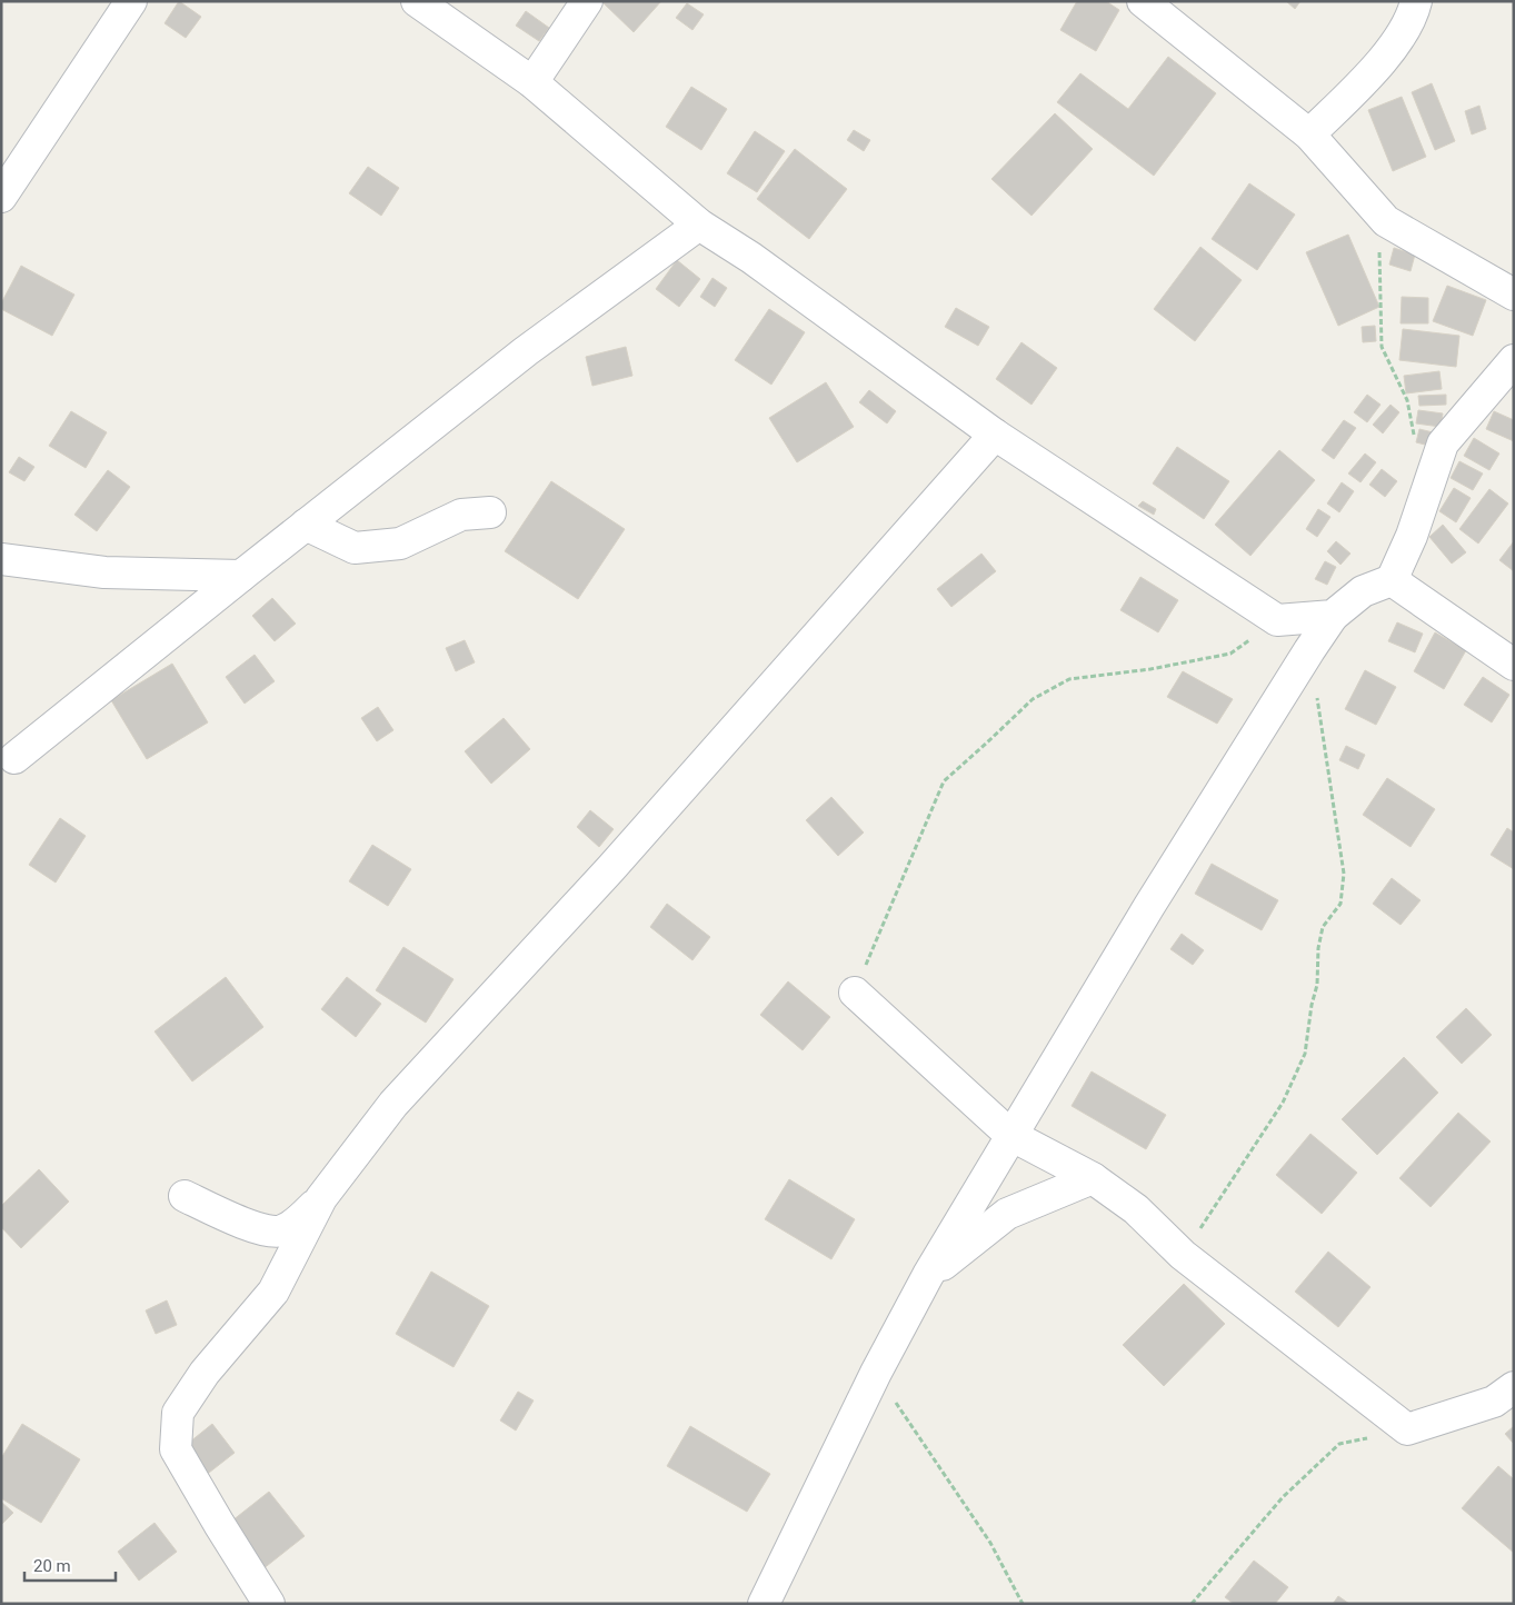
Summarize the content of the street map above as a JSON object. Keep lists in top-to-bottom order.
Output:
{
  "scale_bar": "20 m"
}
